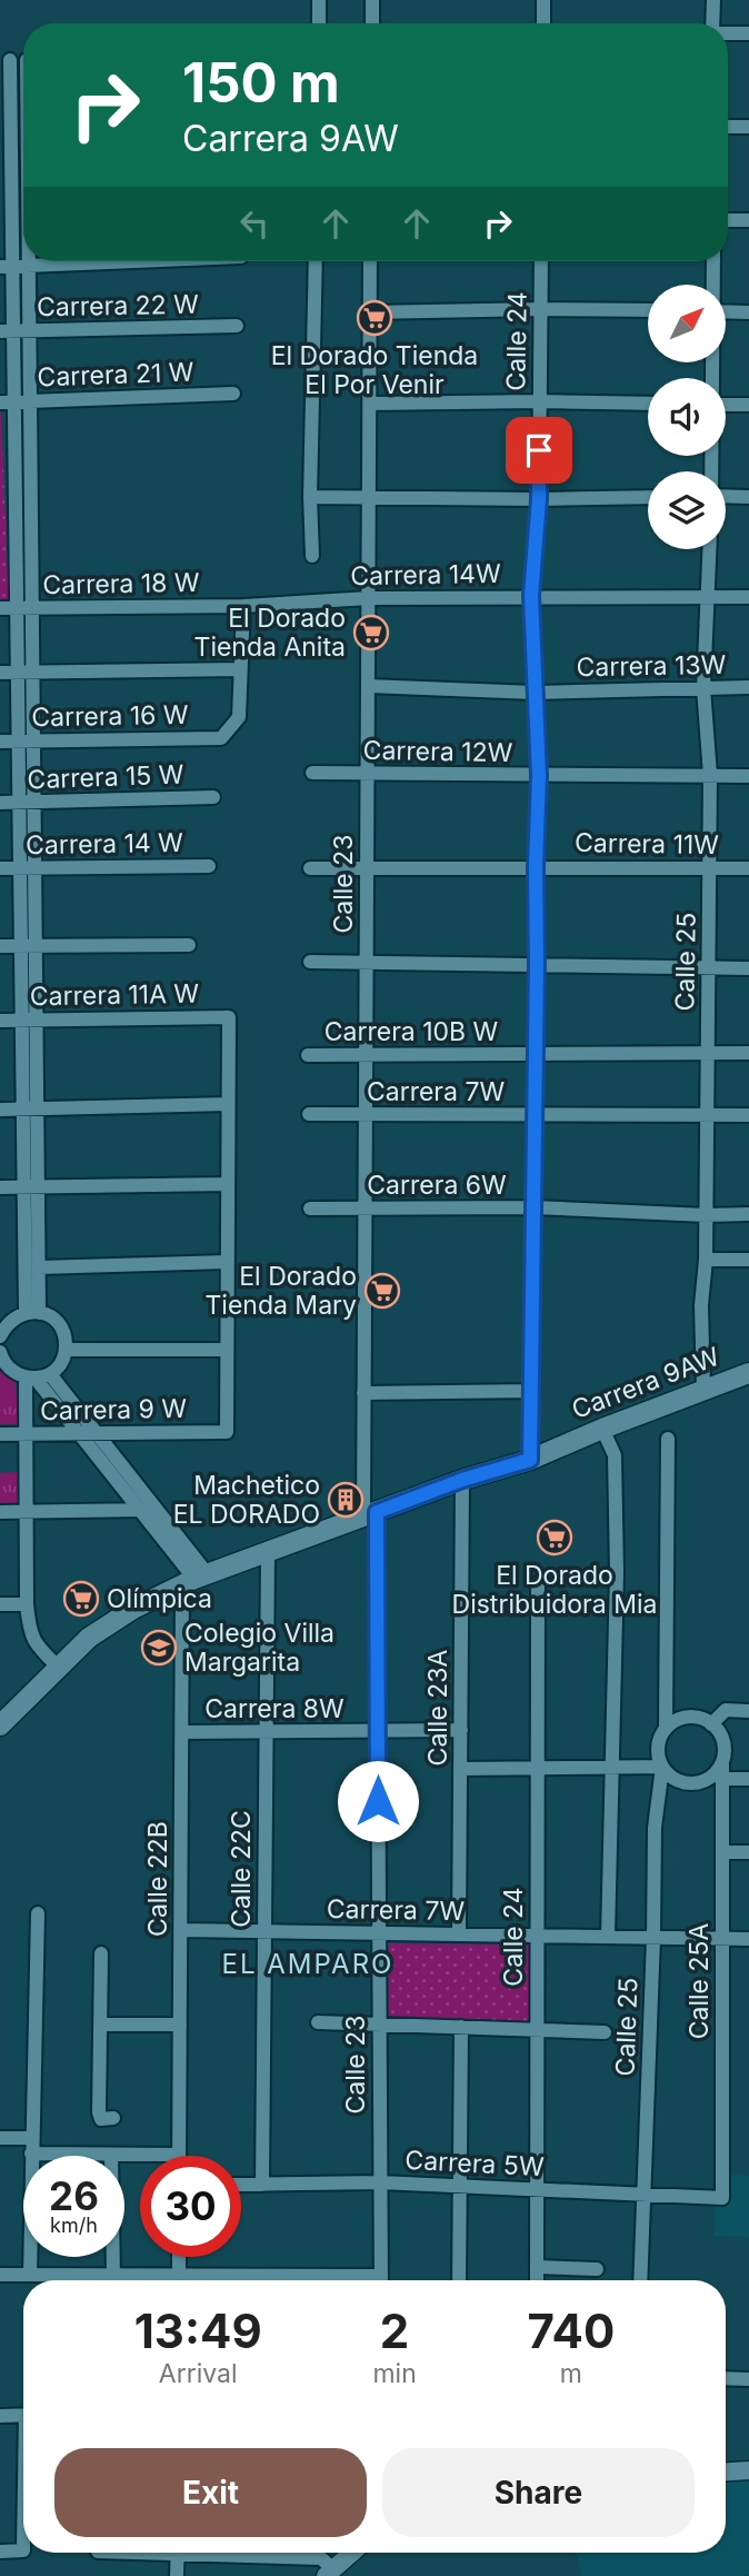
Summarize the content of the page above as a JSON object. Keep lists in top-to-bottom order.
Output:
{
  "streets": {
    "main road": ["Carrera 9AW"],
    "street": [
      "Carrera 22 W",
      "Calle 24",
      "Carrera 21 W",
      "Carrera 14W",
      "Carrera 18 W",
      "Carrera 13W",
      "Carrera 16 W",
      "Carrera 12W",
      "Carrera 15 W",
      "Carrera 14 W",
      "Carrera 11W",
      "Calle 23",
      "Calle 25",
      "Carrera 11A W",
      "Carrera 10B W",
      "Carrera 7W",
      "Carrera 6W",
      "Carrera 9 W",
      "Calle 23A",
      "Carrera 8W",
      "Calle 22C",
      "Calle 22B",
      "Calle 25A",
      "Carrera 5W"
    ]
  },
  "crossings": [
    ["Calle 24", "Carrera 14W"],
    ["Calle 24", "Carrera 13W"],
    ["Calle 24", "Carrera 12W"],
    ["Calle 24", "Carrera 11W"],
    ["Calle 24", "Carrera 10B W"],
    ["Calle 24", "Carrera 7W"],
    ["Calle 24", "Carrera 6W"],
    ["Calle 24", "Carrera 9AW"],
    ["Calle 24", "Carrera 5W"],
    ["Carrera 14W", "Carrera 18 W"],
    ["Carrera 14W", "Calle 23"],
    ["Carrera 14W", "Calle 25"],
    ["Carrera 13W", "Calle 23"],
    ["Carrera 13W", "Calle 25"],
    ["Carrera 12W", "Calle 23"],
    ["Carrera 12W", "Calle 25"],
    ["Carrera 11W", "Calle 23"],
    ["Carrera 11W", "Calle 25"],
    ["Calle 23", "Carrera 10B W"],
    ["Calle 23", "Carrera 7W"],
    ["Calle 23", "Carrera 6W"],
    ["Calle 23", "Carrera 9AW"],
    ["Calle 23", "Carrera 8W"],
    ["Calle 23", "Carrera 5W"],
    ["Calle 25", "Carrera 10B W"],
    ["Calle 25", "Carrera 7W"],
    ["Calle 25", "Carrera 6W"],
    ["Calle 25", "Carrera 9AW"],
    ["Calle 25", "Calle 25A"],
    ["Calle 25", "Carrera 5W"],
    ["Carrera 7W", "Calle 23A"],
    ["Carrera 7W", "Calle 22C"],
    ["Carrera 7W", "Calle 22B"],
    ["Carrera 7W", "Calle 25A"],
    ["Carrera 9AW", "Calle 23A"],
    ["Carrera 9AW", "Calle 22C"],
    ["Carrera 9AW", "Calle 22B"],
    ["Calle 23A", "Carrera 8W"],
    ["Carrera 8W", "Calle 22C"],
    ["Carrera 8W", "Calle 22B"],
    ["Calle 22C", "Carrera 5W"],
    ["Calle 25A", "Carrera 5W"]
  ],
  "districts": ["EL AMPARO"],
  "places": {
    "supermarket": [
      "El Dorado Tienda El Por Venir",
      "El Dorado Tienda Anita",
      "El Dorado Tienda Mary",
      "El Dorado Distribuidora Mia",
      "Olímpica"
    ],
    "building": ["Machetico EL DORADO"],
    "school or university": ["Colegio Villa Margarita"]
  },
  "north": "top right",
  "page": {
    "turn": ["150 m", "Carrera 9AW"],
    "speed": "26 km/h",
    "limit": "30",
    "eta": [
      "13:49",
      "Arrival",
      "2",
      "min",
      "740",
      "m"
    ],
    "buttons": ["Exit", "Share"]
  }
}
